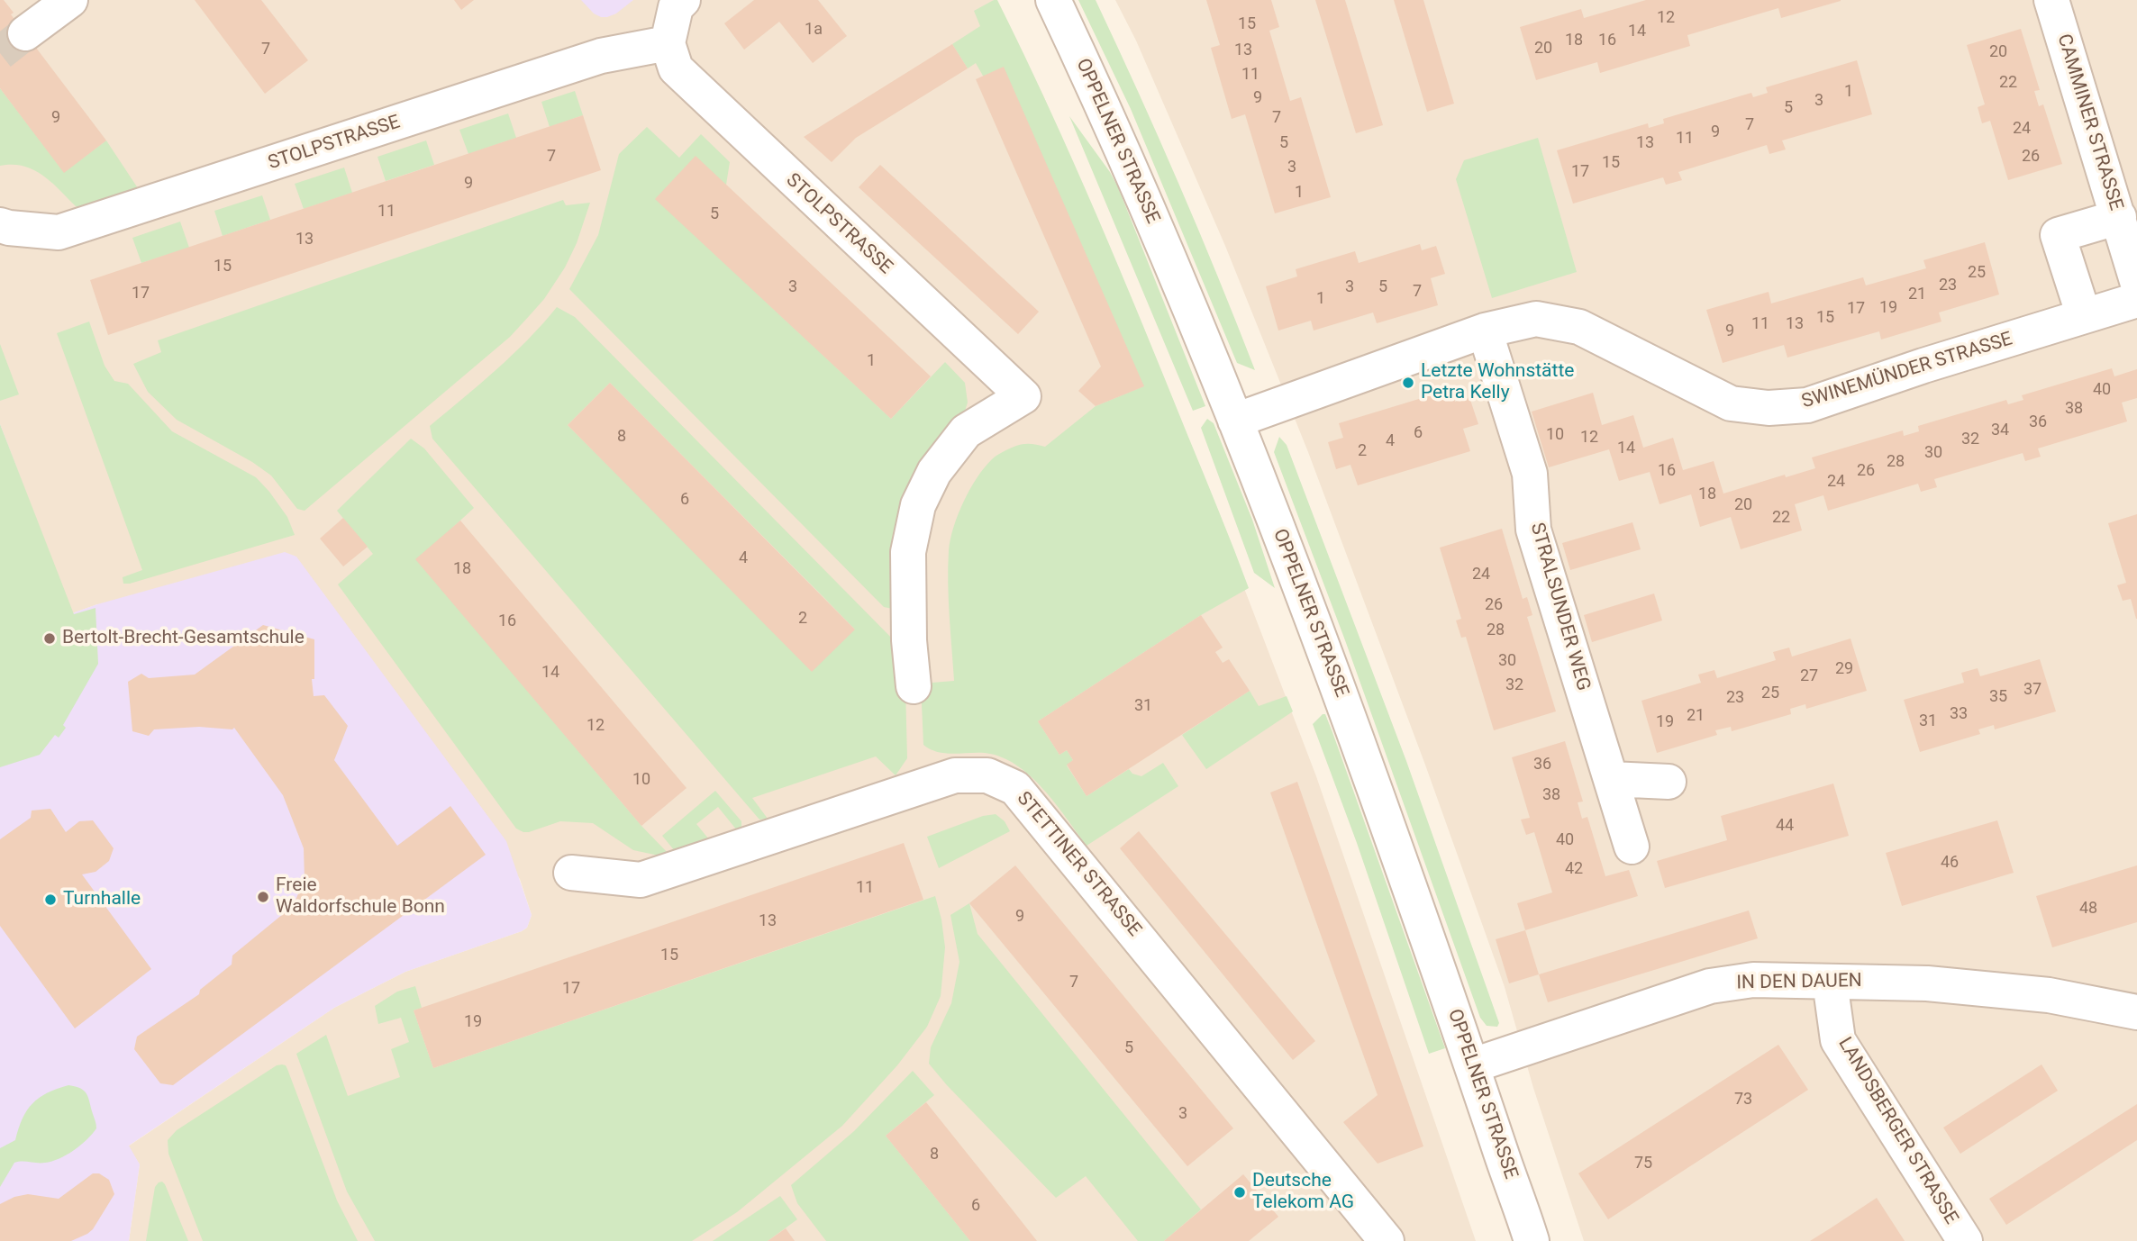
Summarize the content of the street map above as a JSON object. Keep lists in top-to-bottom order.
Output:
{
  "streets": {
    "street": [
      "CAMMINER STRASSE",
      "OPPELNER STRASSE",
      "STOLPSTRASSE",
      "SWINEMÜNDER STRASSE",
      "STRALSUNDER WEG",
      "STETTINER STRASSE",
      "IN DEN DAUEN",
      "LANDSBERGER STRASSE"
    ]
  },
  "crossings": [
    ["OPPELNER STRASSE", "SWINEMÜNDER STRASSE"],
    ["OPPELNER STRASSE", "IN DEN DAUEN"],
    ["SWINEMÜNDER STRASSE", "STRALSUNDER WEG"],
    ["IN DEN DAUEN", "LANDSBERGER STRASSE"]
  ],
  "places": [
    "Letzte Wohnstätte Petra Kelly",
    "Bertolt-Brecht-Gesamtschule",
    "Freie Waldorfschule Bonn",
    "Turnhalle",
    "Deutsche Telekom AG"
  ],
  "house_numbers": [
    "12",
    "15",
    "1a",
    "14",
    "18",
    "16",
    "20",
    "7",
    "13",
    "20",
    "11",
    "22",
    "1",
    "9",
    "3",
    "5",
    "9",
    "7",
    "7",
    "24",
    "9",
    "11",
    "5",
    "13",
    "7",
    "26",
    "15",
    "3",
    "17",
    "9",
    "1",
    "11",
    "5",
    "13",
    "15",
    "25",
    "23",
    "3",
    "3",
    "5",
    "7",
    "17",
    "21",
    "1",
    "19",
    "17",
    "15",
    "11",
    "13",
    "9",
    "1",
    "40",
    "38",
    "36",
    "34",
    "6",
    "10",
    "8",
    "12",
    "32",
    "4",
    "14",
    "2",
    "30",
    "28",
    "16",
    "26",
    "24",
    "18",
    "6",
    "20",
    "22",
    "4",
    "18",
    "24",
    "26",
    "2",
    "16",
    "28",
    "30",
    "29",
    "14",
    "27",
    "32",
    "37",
    "25",
    "35",
    "23",
    "31",
    "33",
    "21",
    "31",
    "19",
    "12",
    "36",
    "10",
    "38",
    "44",
    "40",
    "46",
    "42",
    "11",
    "48",
    "9",
    "13",
    "15",
    "7",
    "17",
    "19",
    "5",
    "73",
    "3",
    "8",
    "75",
    "6"
  ]
}
